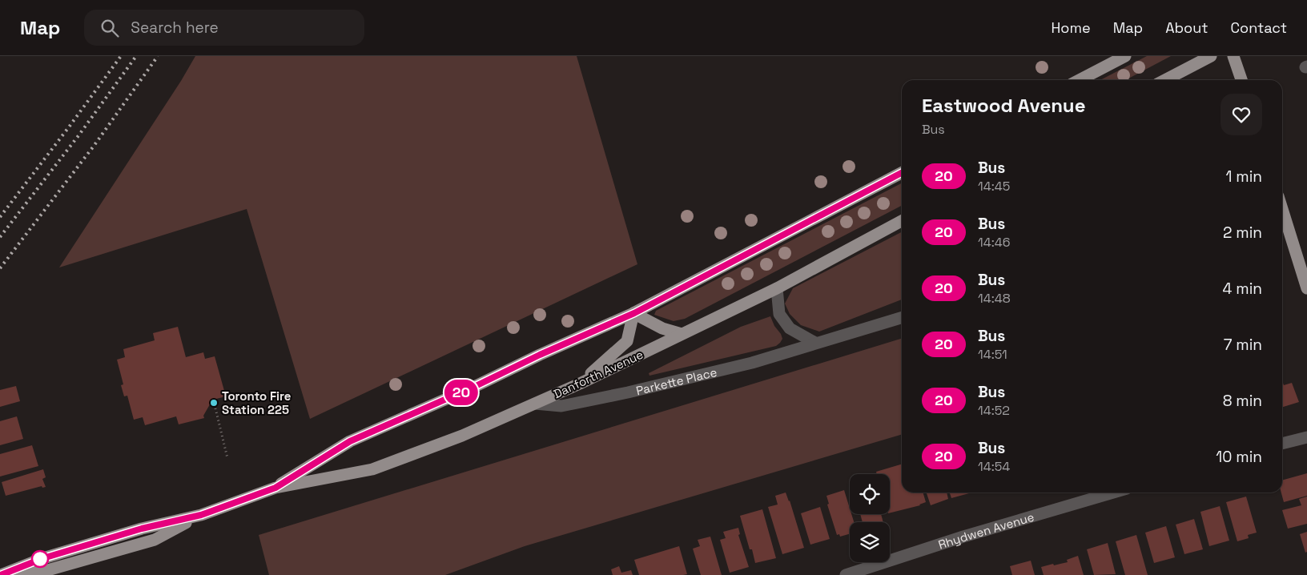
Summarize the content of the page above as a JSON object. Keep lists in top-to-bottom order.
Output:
{
  "streets": {
    "main road": ["Danforth Avenue"],
    "street": ["Parkette Place", "Rhydwen Avenue"]
  },
  "crossings": [
    ["Danforth Avenue", "Parkette Place"]
  ],
  "places": ["Toronto Fire Station 225"],
  "lines": ["bus line 20"],
  "page": {
    "header": "Map",
    "search": "Search here",
    "nav": [
      "Home",
      "Map",
      "About",
      "Contact"
    ],
    "on_map": "20",
    "heading": ["Eastwood Avenue", "Bus"],
    "list": [
      {
        "mark": "20",
        "name": "Bus",
        "note": "14:45",
        "value": "1 min"
      },
      {
        "mark": "20",
        "name": "Bus",
        "note": "14:46",
        "value": "2 min"
      },
      {
        "mark": "20",
        "name": "Bus",
        "note": "14:48",
        "value": "4 min"
      },
      {
        "mark": "20",
        "name": "Bus",
        "note": "14:51",
        "value": "7 min"
      },
      {
        "mark": "20",
        "name": "Bus",
        "note": "14:52",
        "value": "8 min"
      },
      {
        "mark": "20",
        "name": "Bus",
        "note": "14:54",
        "value": "10 min"
      }
    ]
  }
}
